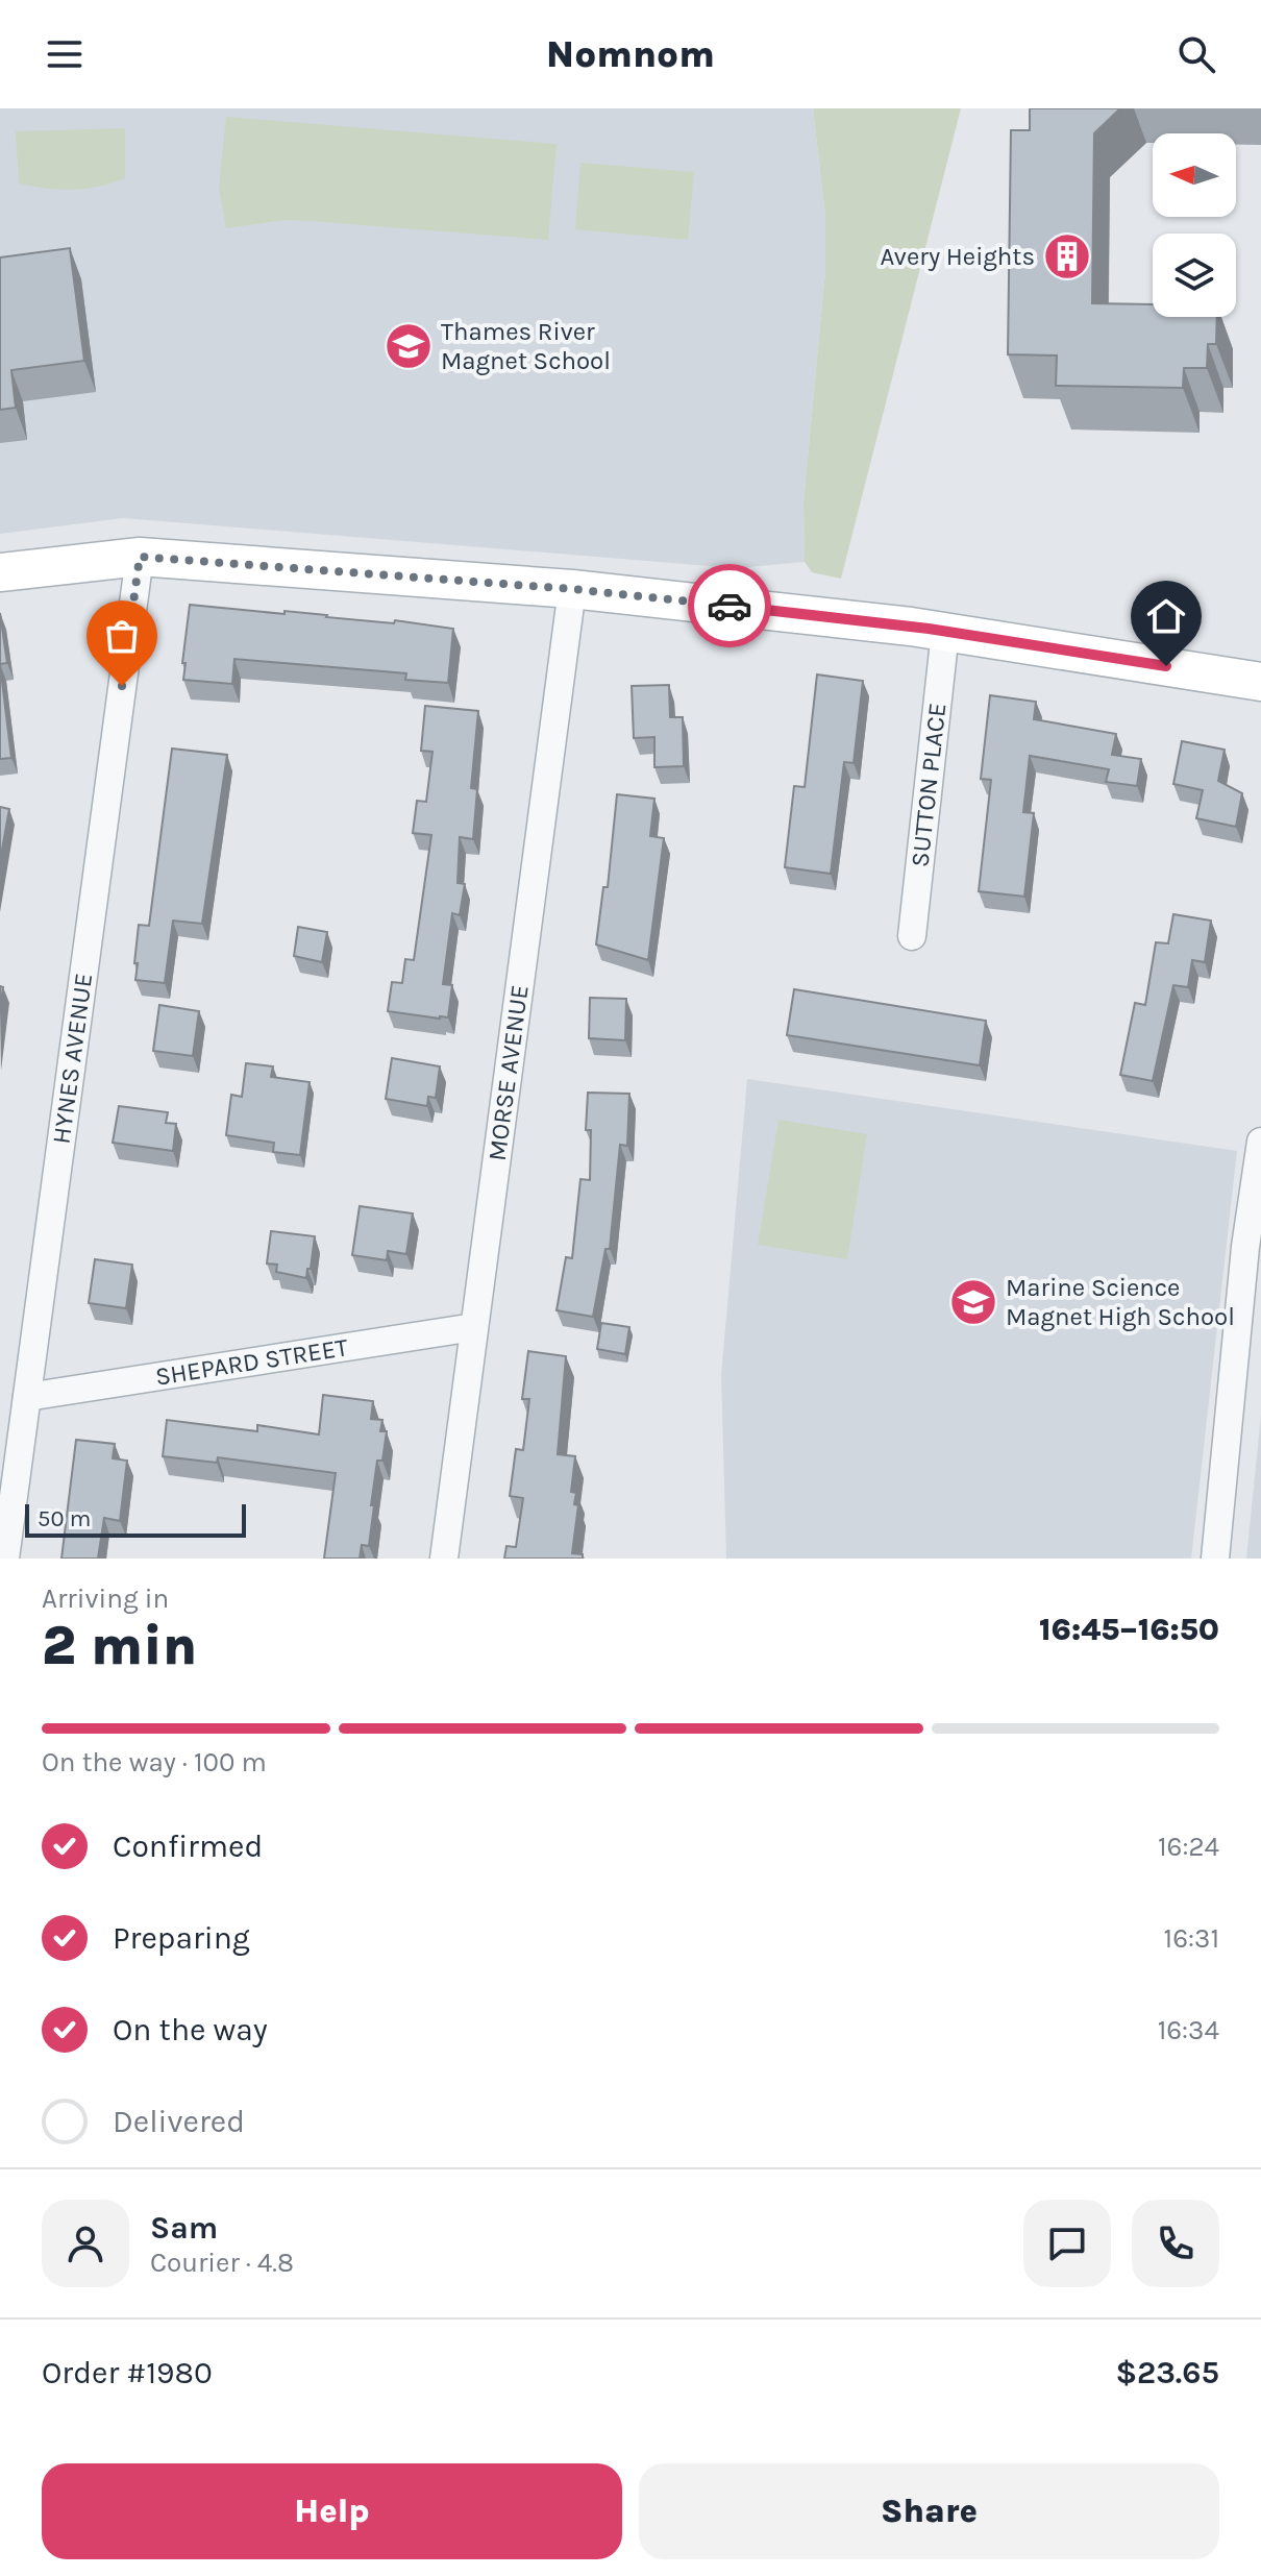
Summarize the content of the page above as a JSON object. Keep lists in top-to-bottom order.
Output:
{
  "streets": {
    "street": [
      "SUTTON PLACE",
      "HYNES AVENUE",
      "MORSE AVENUE",
      "SHEPARD STREET"
    ]
  },
  "crossings": [
    ["HYNES AVENUE", "SHEPARD STREET"],
    ["MORSE AVENUE", "SHEPARD STREET"]
  ],
  "places": {
    "building": ["Avery Heights"],
    "school or university": ["Thames River Magnet School", "Marine Science Magnet High School"]
  },
  "scale_bar": "50 m",
  "north": "left",
  "page": {
    "header": "Nomnom",
    "scale": "50 m",
    "heading": ["2 min", "Arriving in", "16:45–16:50"],
    "panel": [
      "Sam",
      "Courier · 4.8",
      "Order #1980",
      "$23.65"
    ],
    "bar": "On the way · 100 m",
    "list": [
      ["Confirmed", "16:24"],
      ["Preparing", "16:31"],
      ["On the way", "16:34"],
      "Delivered"
    ],
    "buttons": ["Help", "Share"]
  }
}
